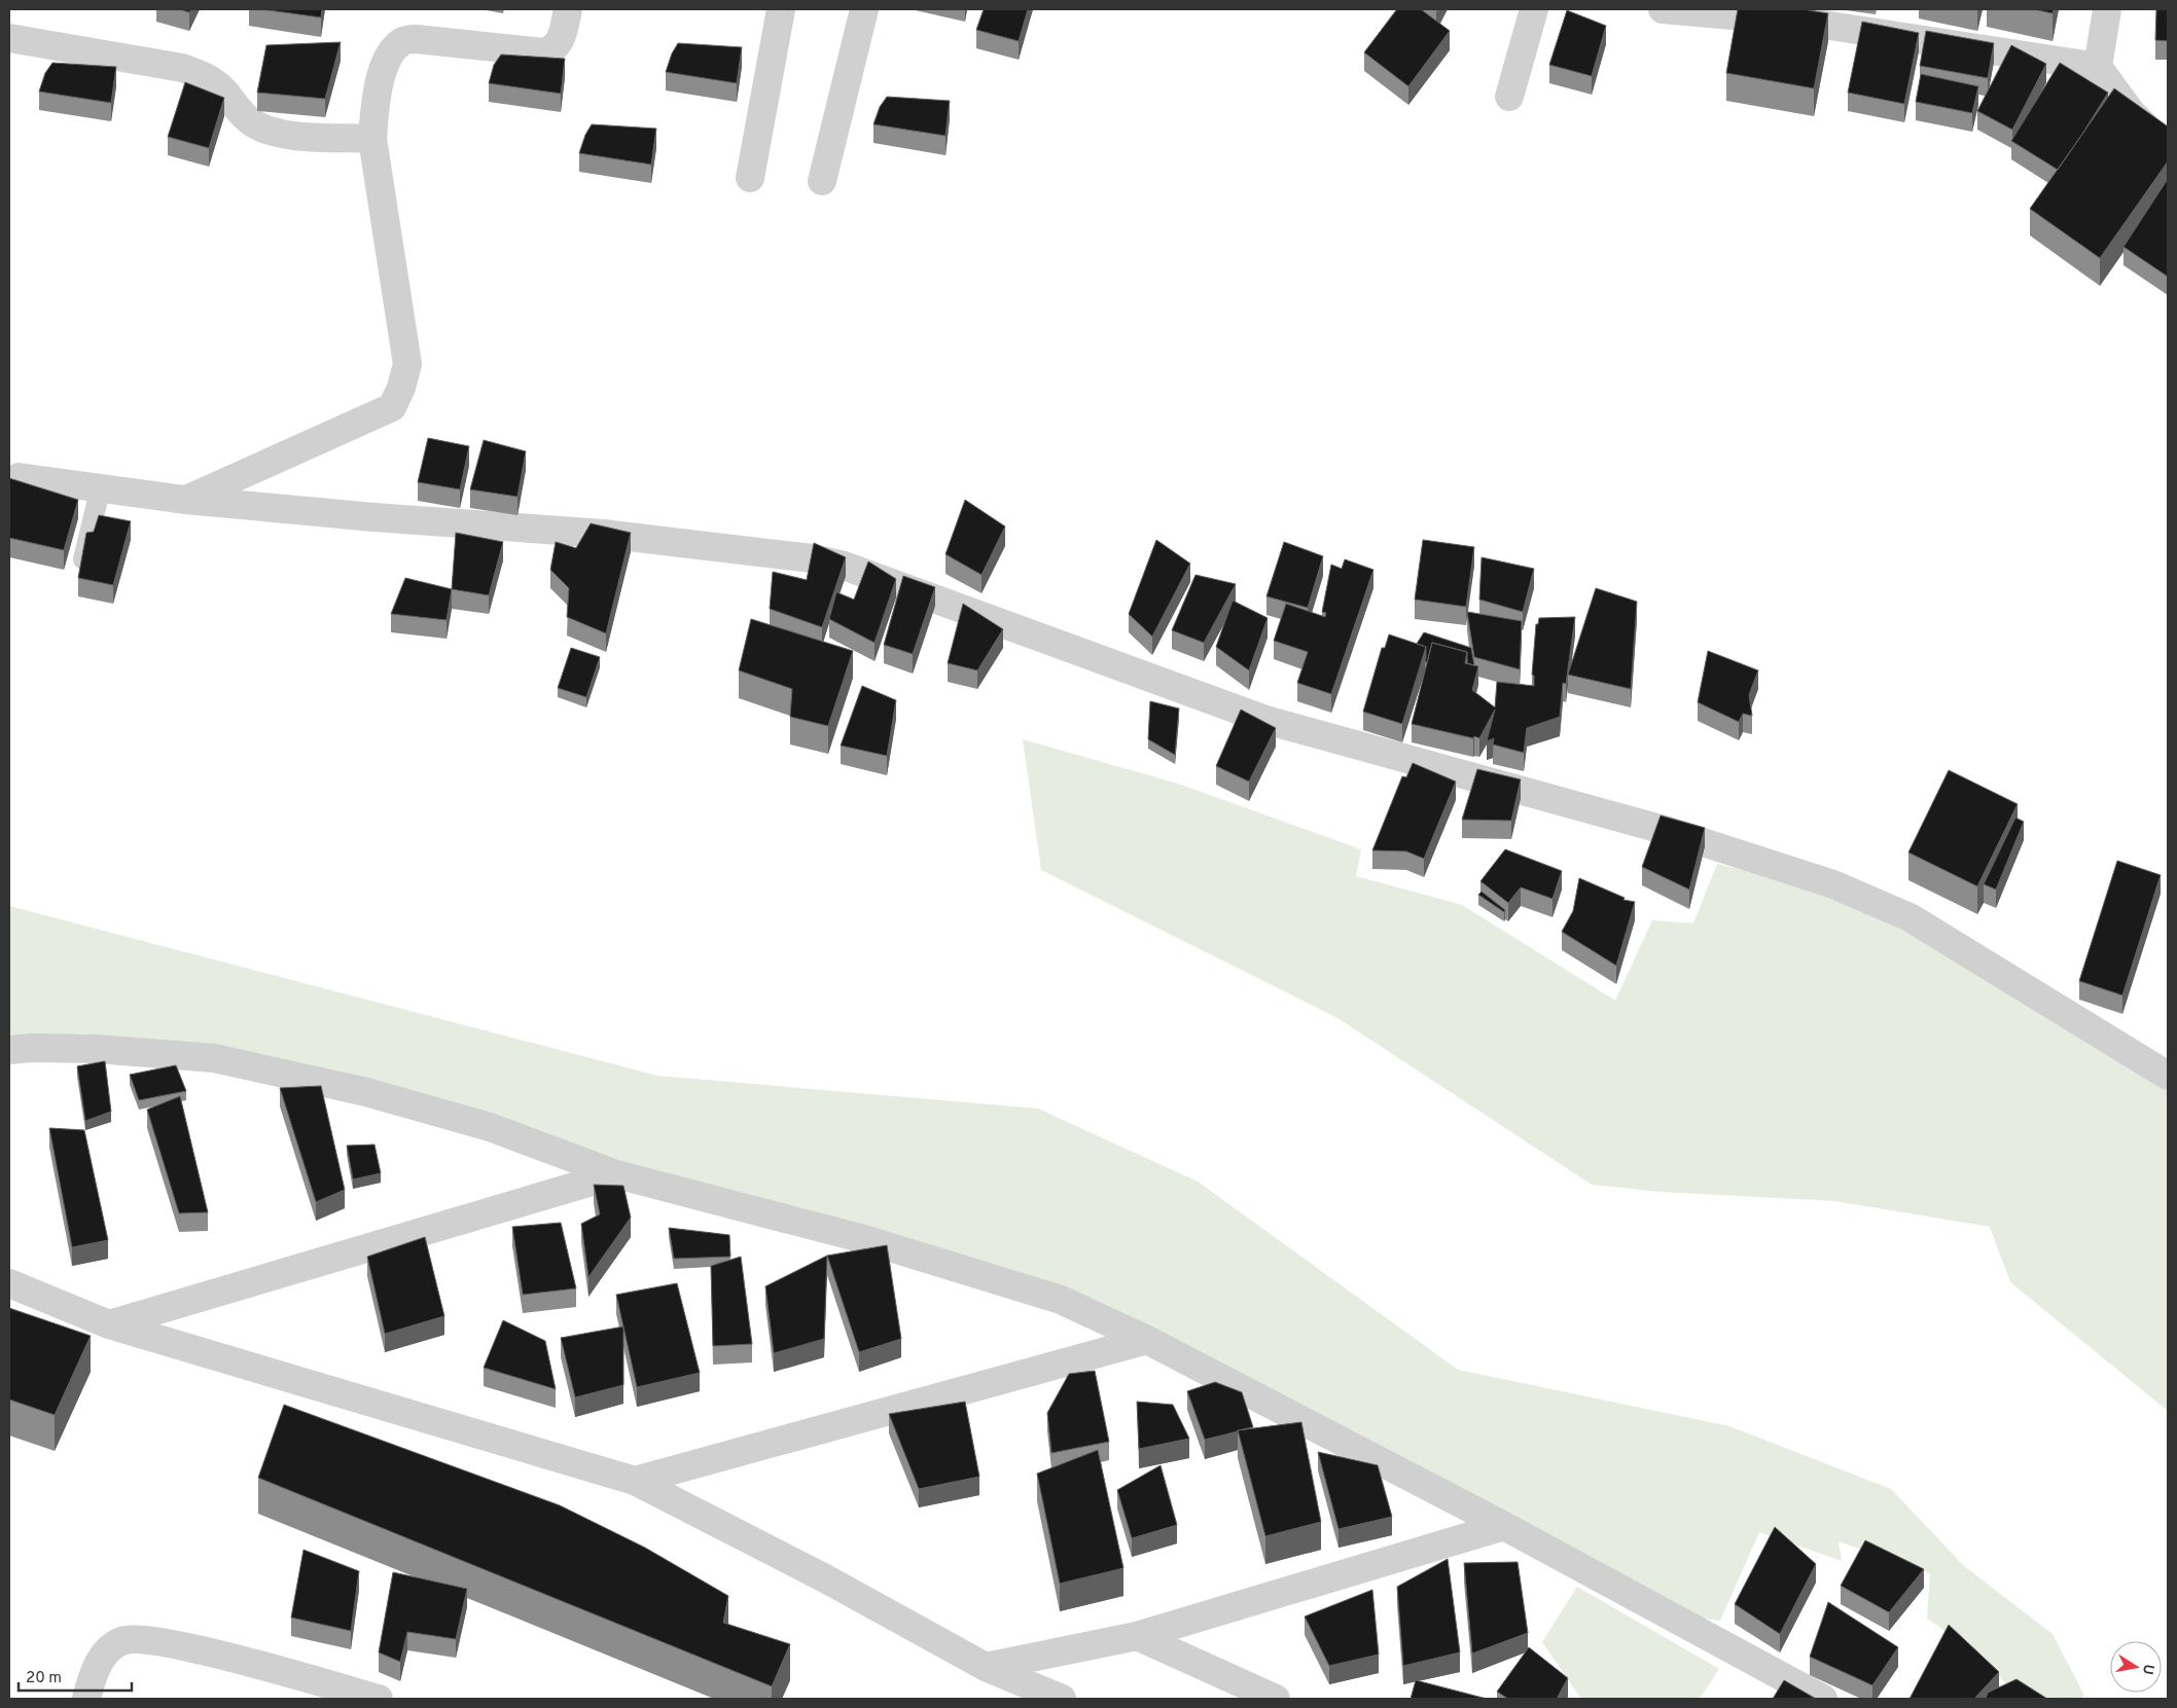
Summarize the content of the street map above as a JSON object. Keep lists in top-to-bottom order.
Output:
{
  "scale_bar": "20 m",
  "north": "right"
}
